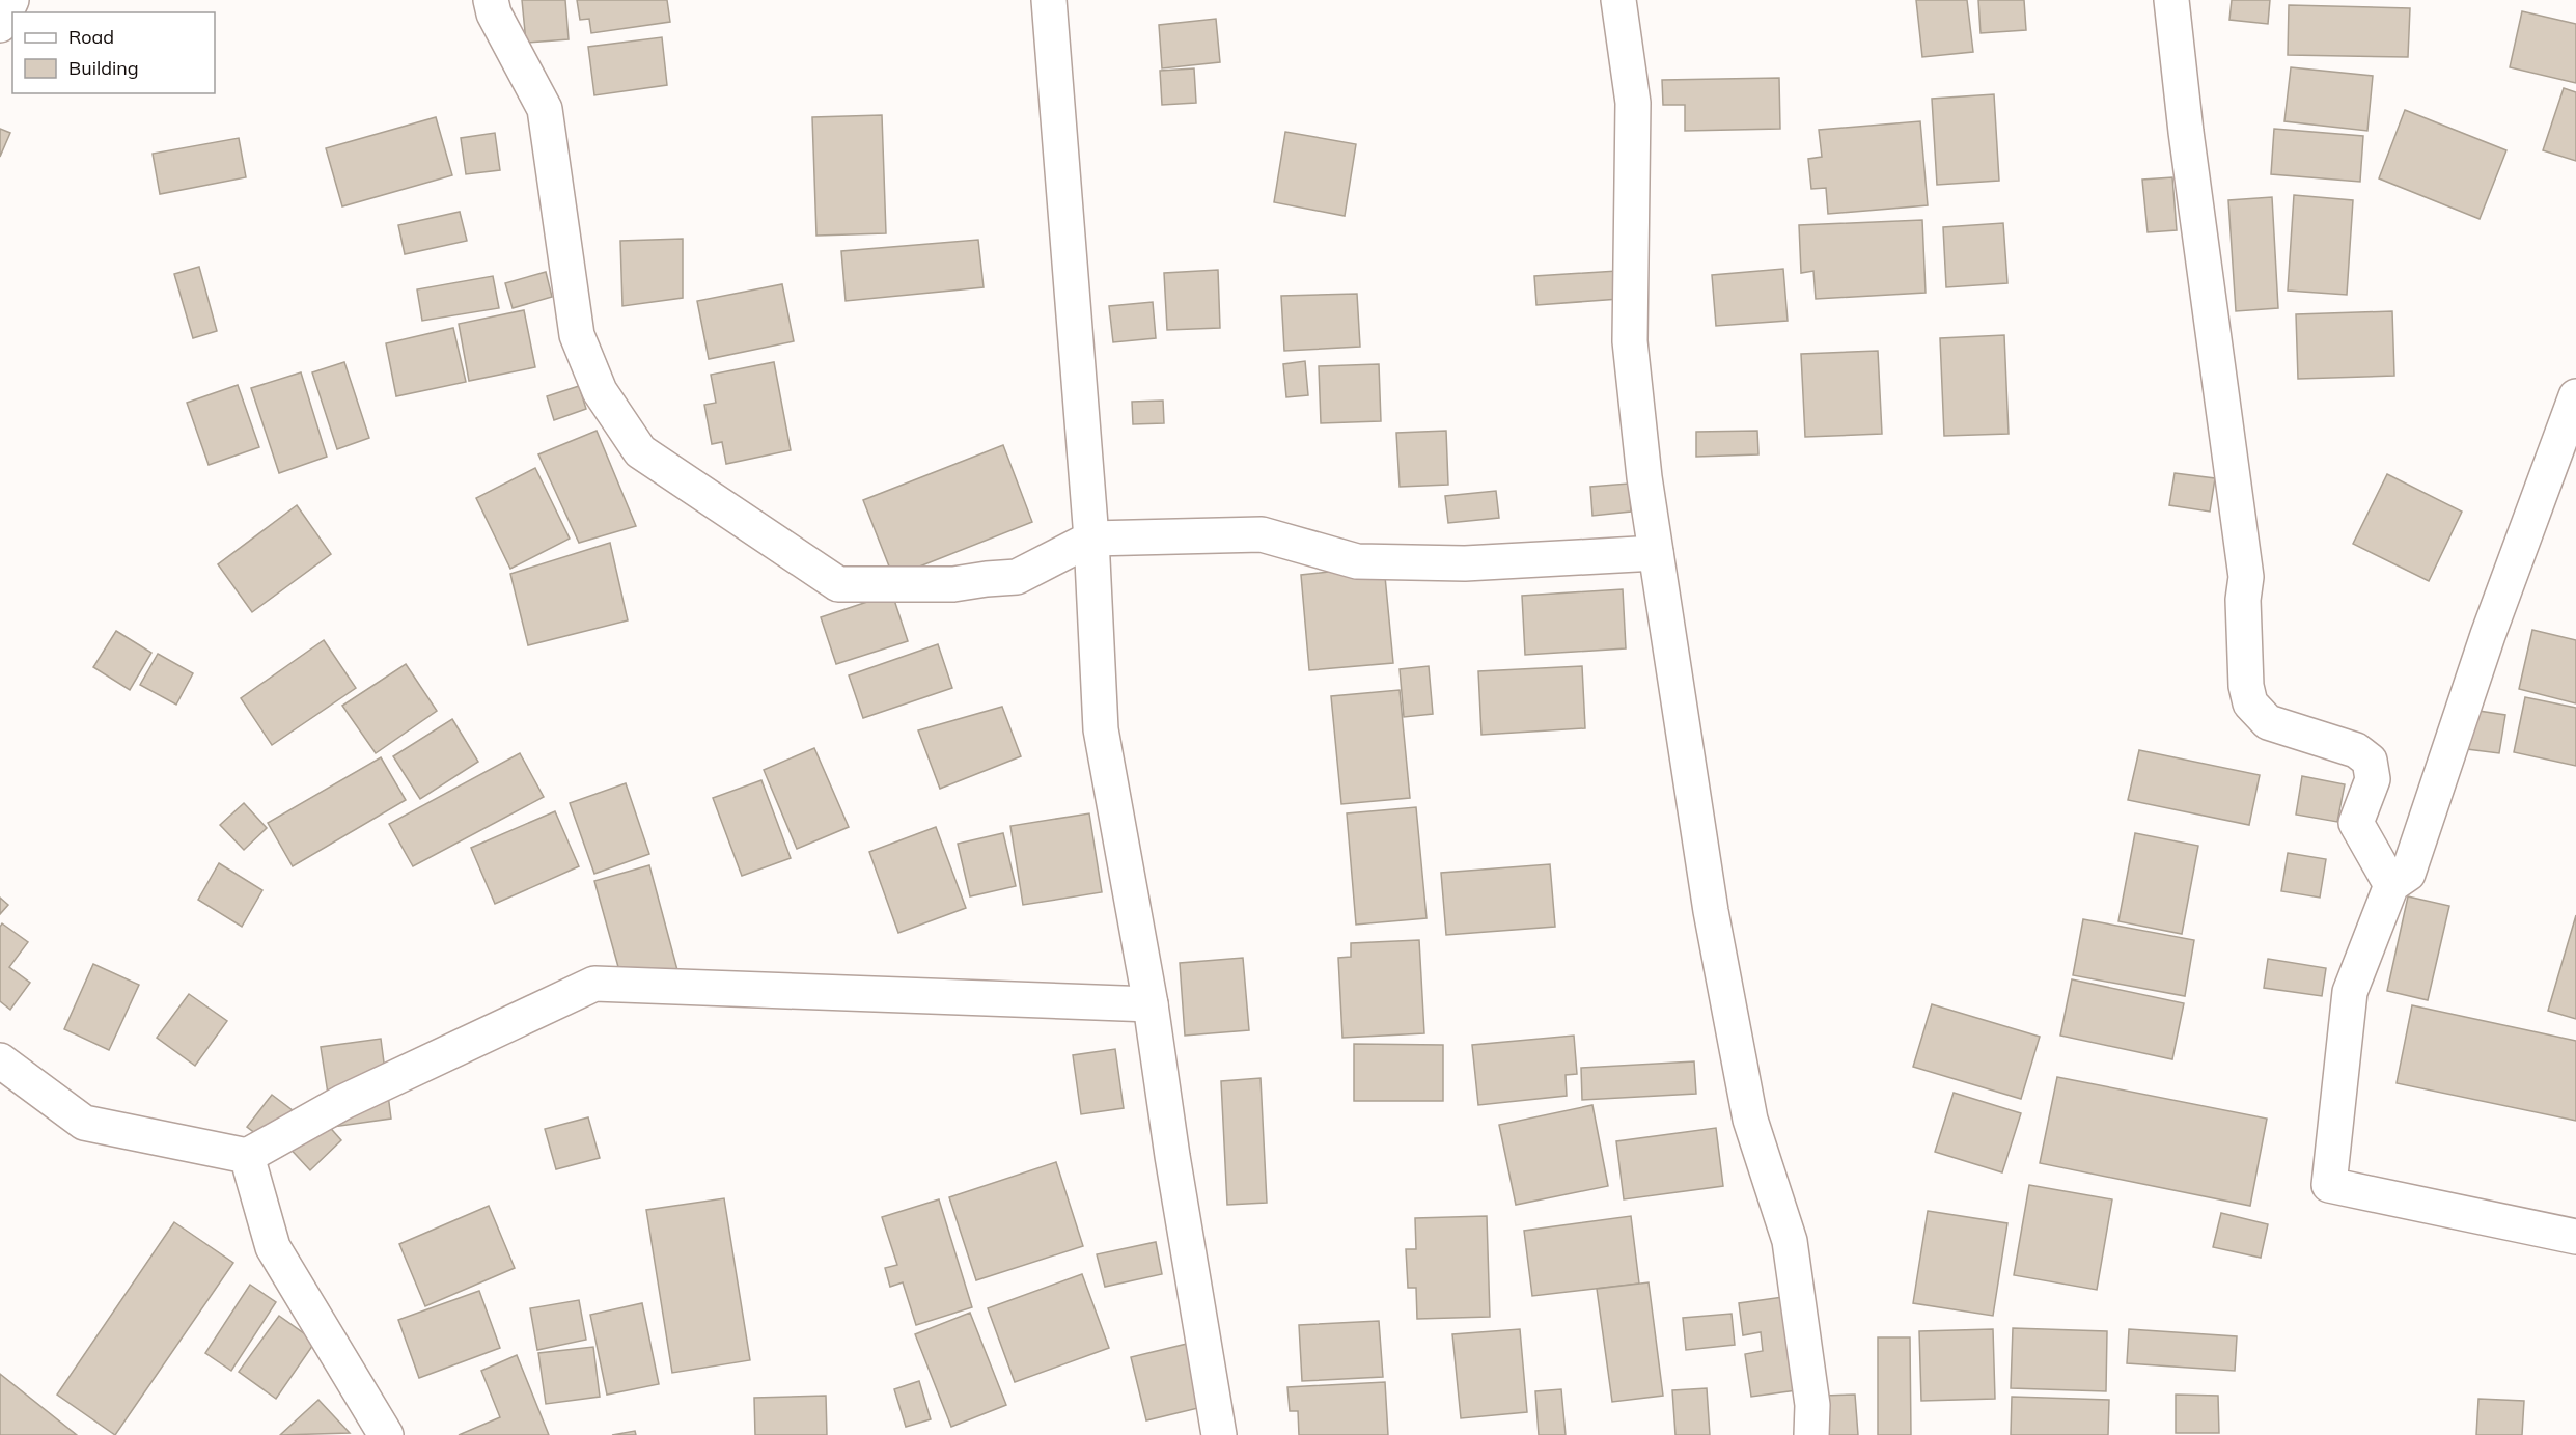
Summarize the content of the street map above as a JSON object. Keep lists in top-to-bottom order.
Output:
{
  "legend": ["Road", "Building"]
}
